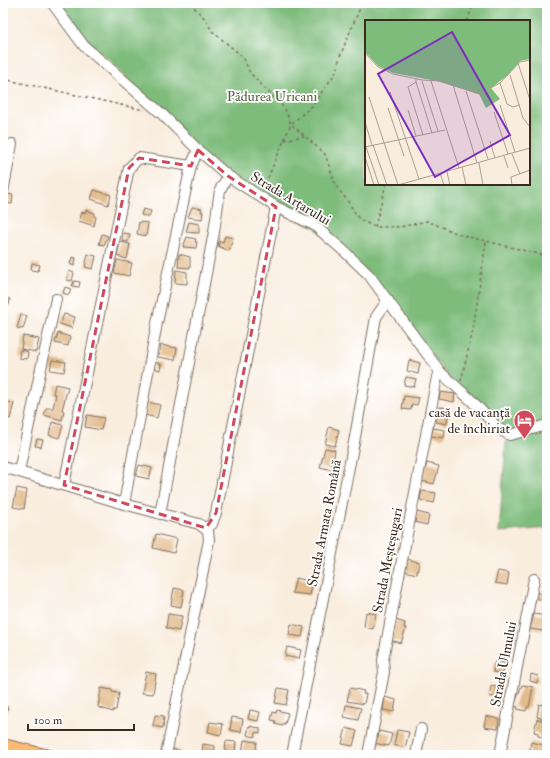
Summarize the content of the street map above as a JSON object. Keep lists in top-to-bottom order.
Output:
{
  "streets": {
    "street": [
      "Strada Arțarului",
      "Strada Armata Română",
      "Strada Meșteșugari",
      "Strada Ulmului"
    ]
  },
  "crossings": [
    ["Strada Arțarului", "Strada Armata Română"],
    ["Strada Arțarului", "Strada Meșteșugari"]
  ],
  "parks": ["Pădurea Uricani"],
  "places": {
    "hotel": ["casă de vacanță de închiriat"]
  },
  "scale_bar": "100 m"
}
